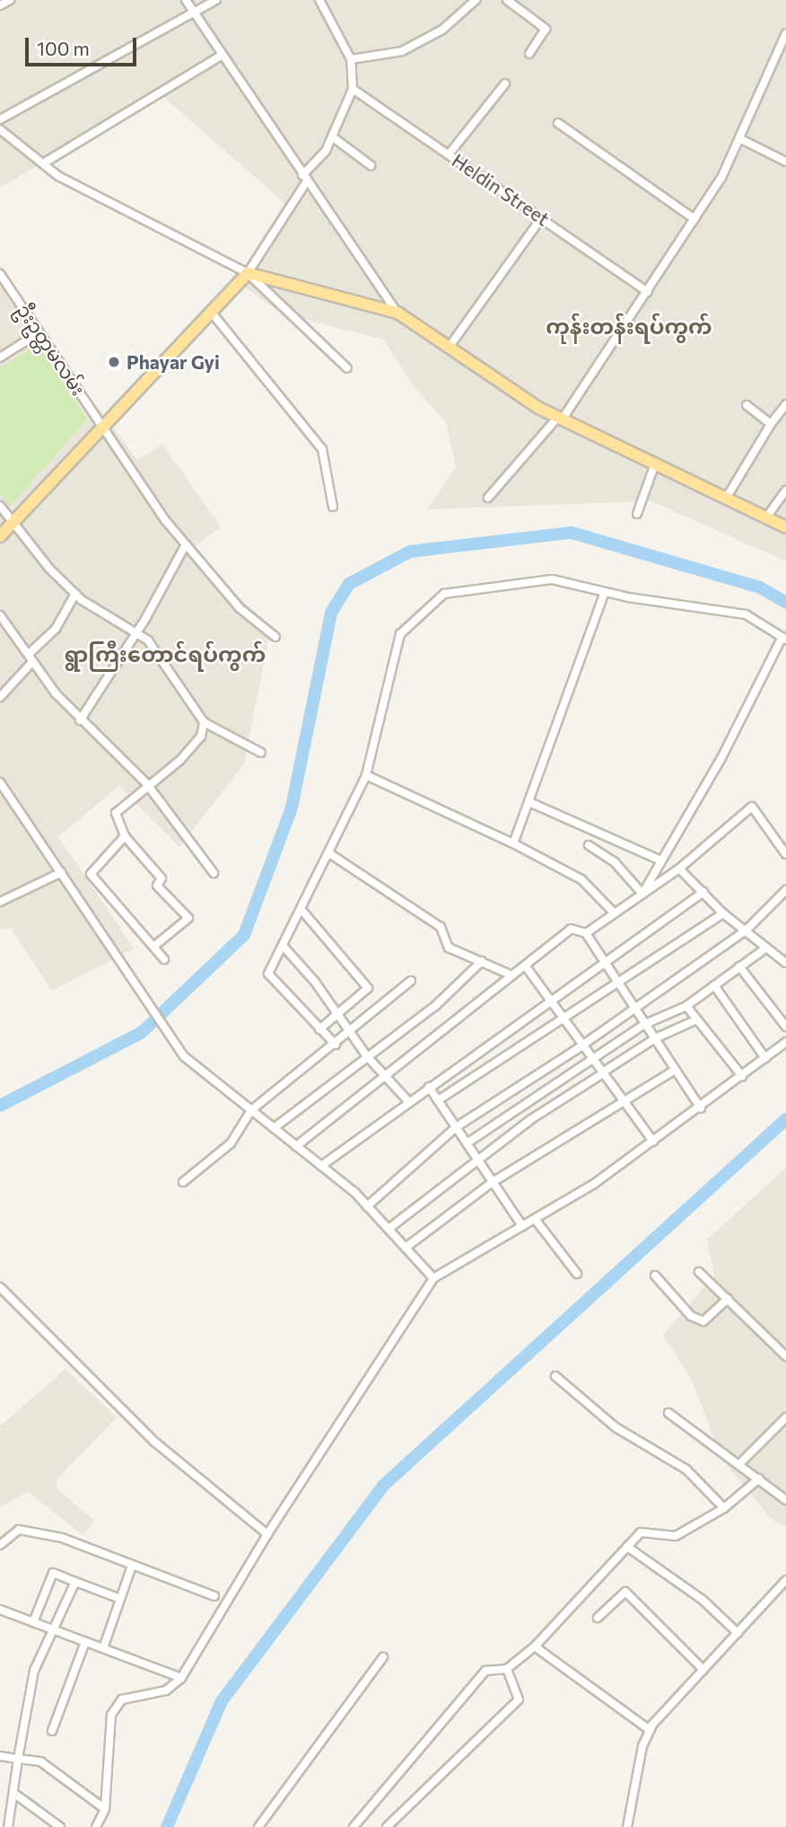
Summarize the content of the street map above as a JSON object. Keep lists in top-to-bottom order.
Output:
{
  "streets": {
    "street": ["Heldin Street", "ဦးဥတ္တမလမ်း"]
  },
  "districts": ["ကုန်းတန်းရပ်ကွက်", "ရွာကြီးတောင်ရပ်ကွက်"],
  "places": ["Phayar Gyi"],
  "scale_bar": "100 m"
}
